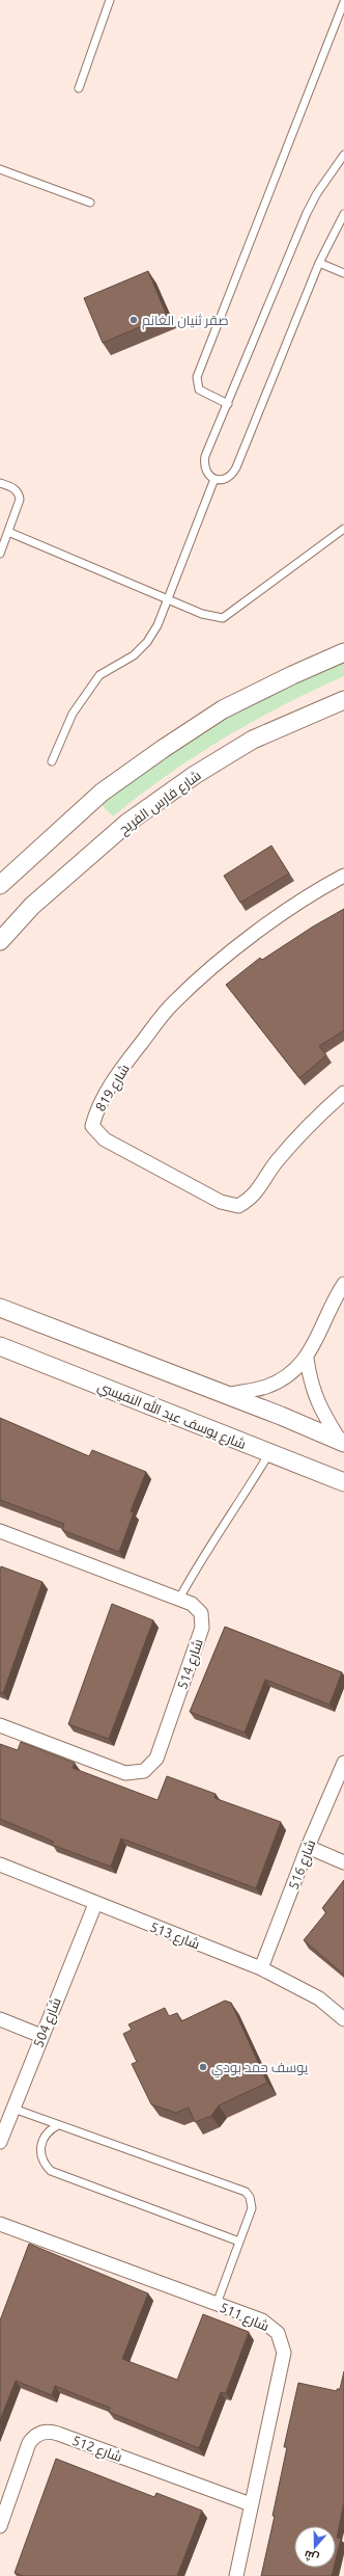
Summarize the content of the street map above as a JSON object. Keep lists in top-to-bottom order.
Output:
{
  "streets": {
    "street": [
      "شارع فارس الفريح",
      "شارع 819",
      "شارع يوسف عبد الله النفيسي",
      "شارع 514",
      "شارع 516",
      "شارع 513",
      "شارع 504",
      "شارع 511",
      "شارع 512"
    ]
  },
  "crossings": [
    ["شارع 516", "شارع 513"],
    ["شارع 513", "شارع 504"],
    ["شارع 511", "شارع 512"]
  ],
  "places": ["صقر ثنيان الغانم", "يوسف حمد بودي"],
  "north": "bottom"
}
